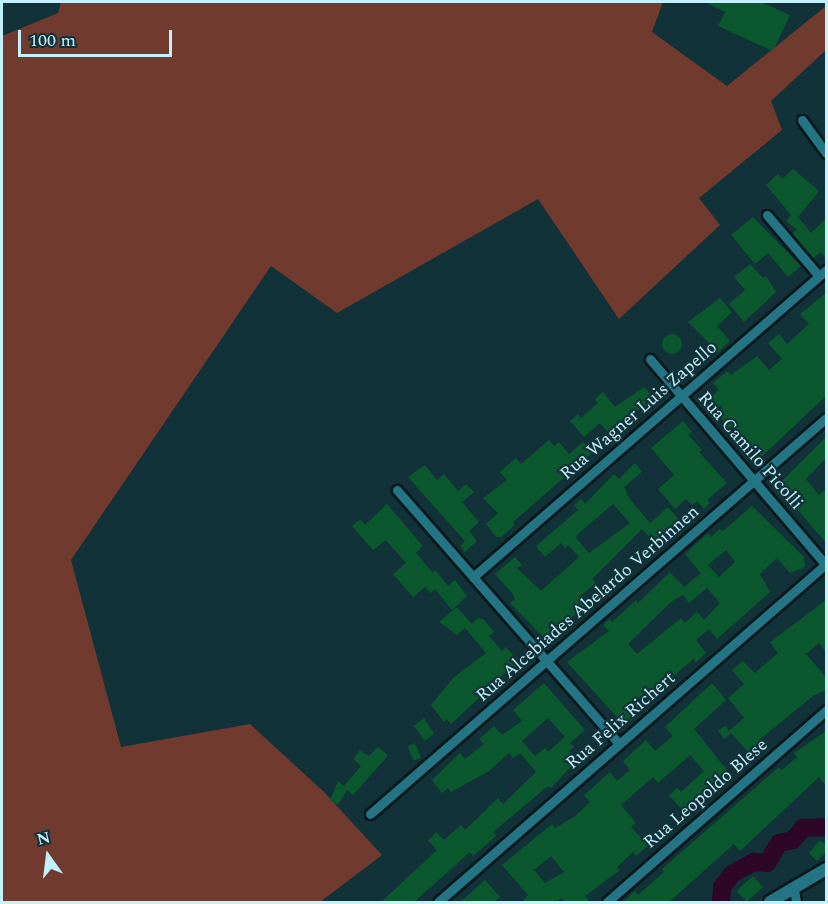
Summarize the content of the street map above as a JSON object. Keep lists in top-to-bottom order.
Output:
{
  "streets": {
    "street": [
      "Rua Wagner Luis Zapello",
      "Rua Camilo Picolli",
      "Rua Alcebiades Abelardo Verbinnen",
      "Rua Felix Richert",
      "Rua Leopoldo Blese"
    ]
  },
  "crossings": [
    ["Rua Wagner Luis Zapello", "Rua Camilo Picolli"],
    ["Rua Camilo Picolli", "Rua Alcebiades Abelardo Verbinnen"],
    ["Rua Camilo Picolli", "Rua Felix Richert"]
  ],
  "scale_bar": "100 m",
  "north": "top"
}
